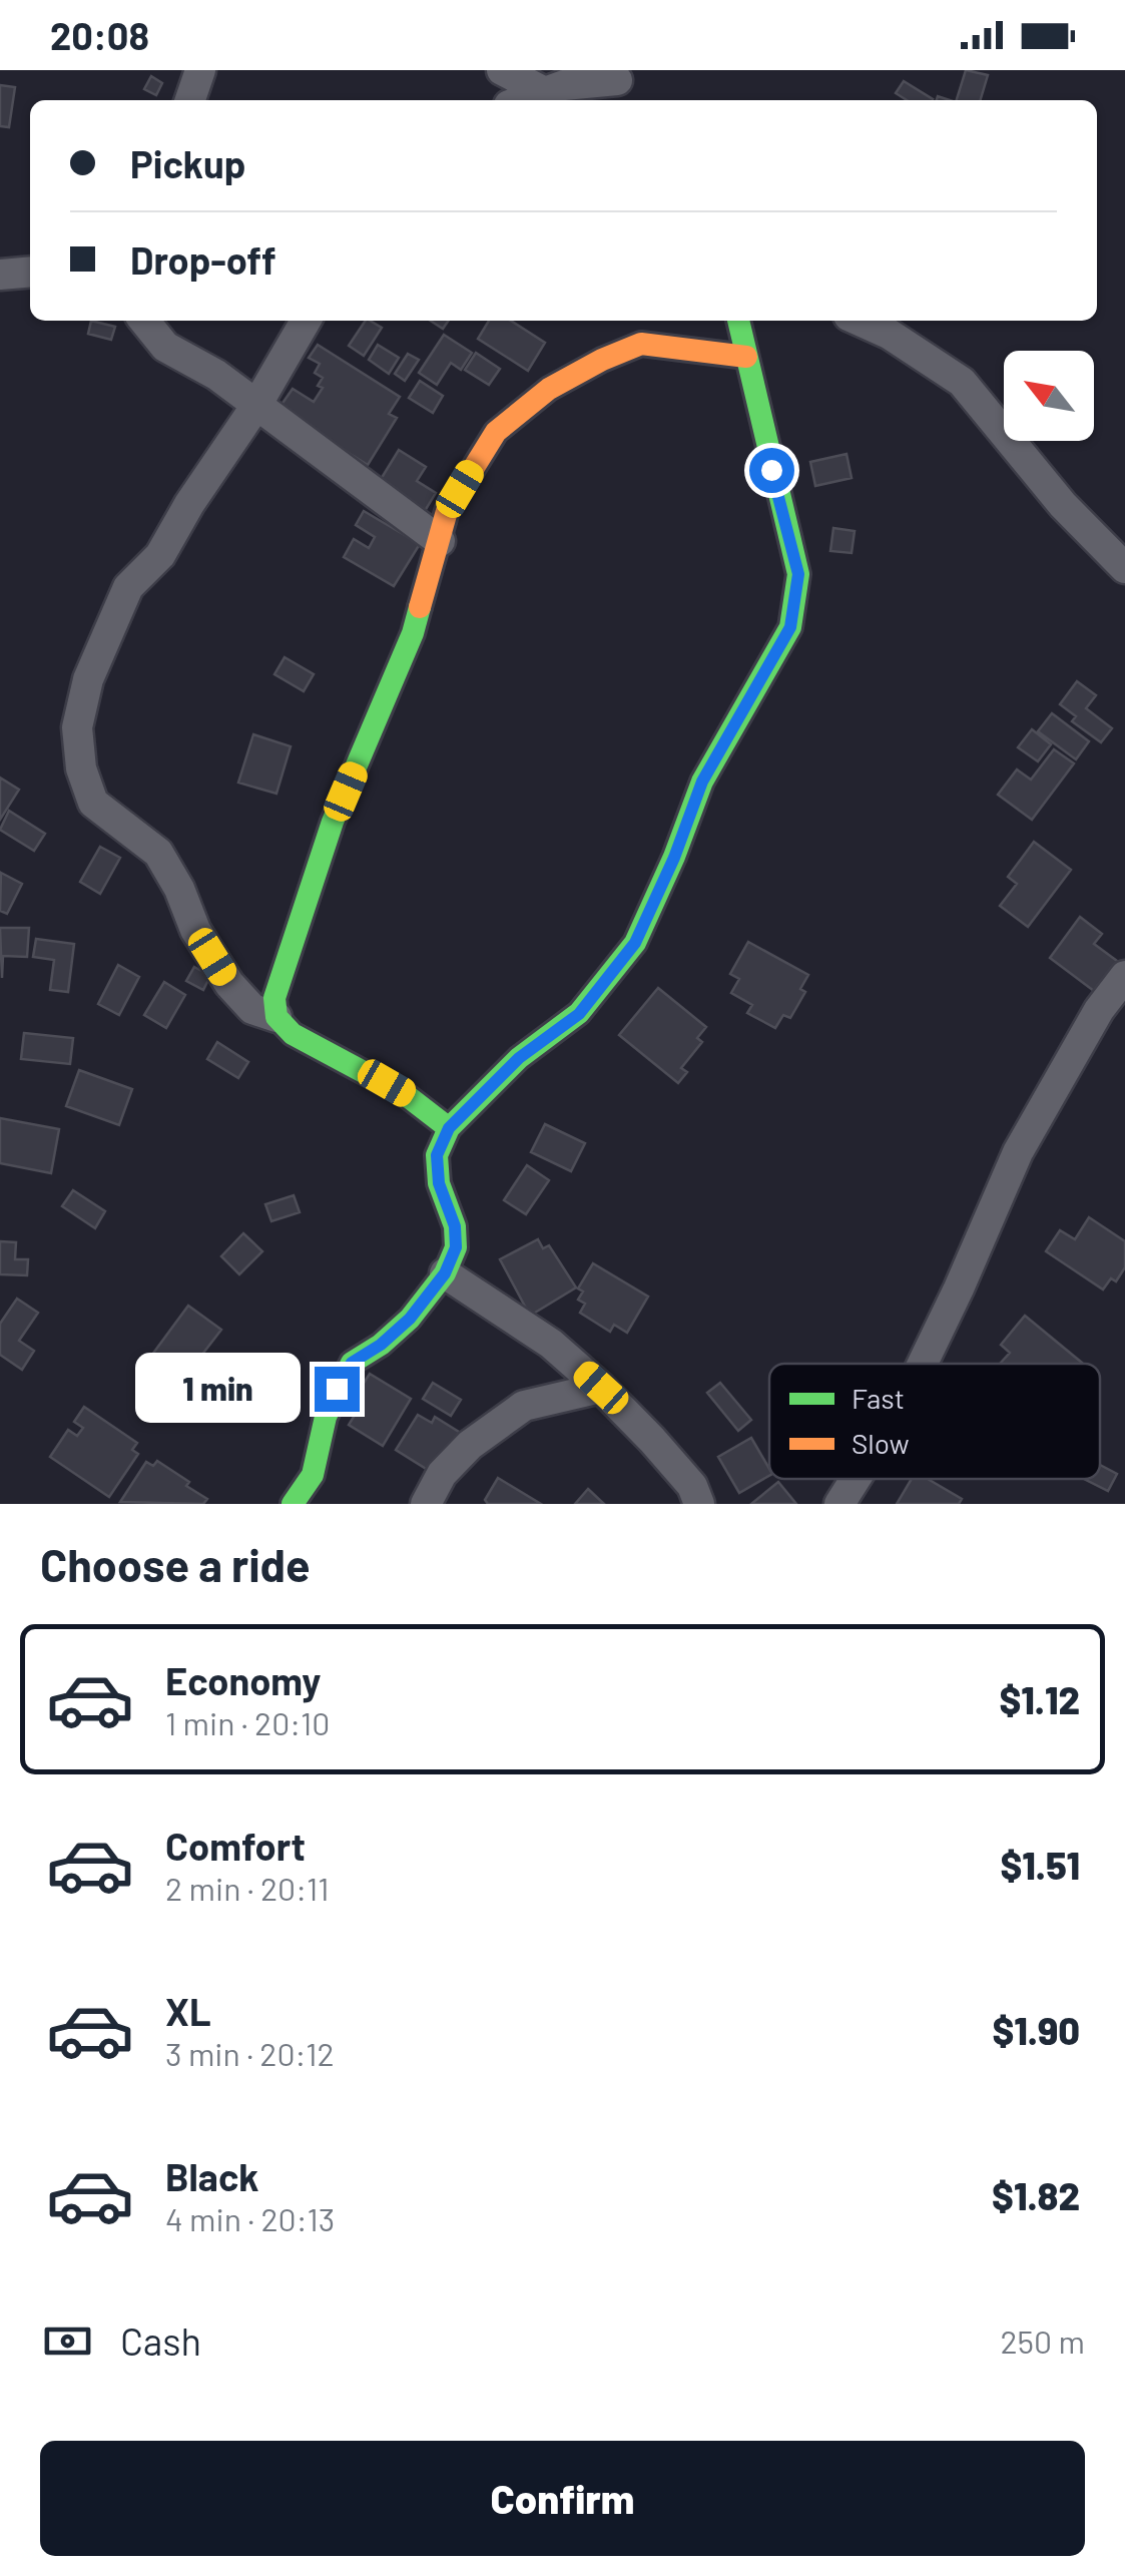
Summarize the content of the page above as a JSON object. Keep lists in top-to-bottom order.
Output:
{
  "legend": ["Fast", "Slow"],
  "north": "top left",
  "page": {
    "status": "20:08",
    "banner": ["Pickup", "Drop-off"],
    "bubble": "1 min",
    "heading": "Choose a ride",
    "list": [
      {
        "name": "Economy",
        "note": "1 min · 20:10",
        "value": "$1.12"
      },
      {
        "name": "Comfort",
        "note": "2 min · 20:11",
        "value": "$1.51"
      },
      {
        "name": "XL",
        "note": "3 min · 20:12",
        "value": "$1.90"
      },
      {
        "name": "Black",
        "note": "4 min · 20:13",
        "value": "$1.82"
      }
    ],
    "pay": ["Cash", "250 m"],
    "buttons": "Confirm"
  }
}
